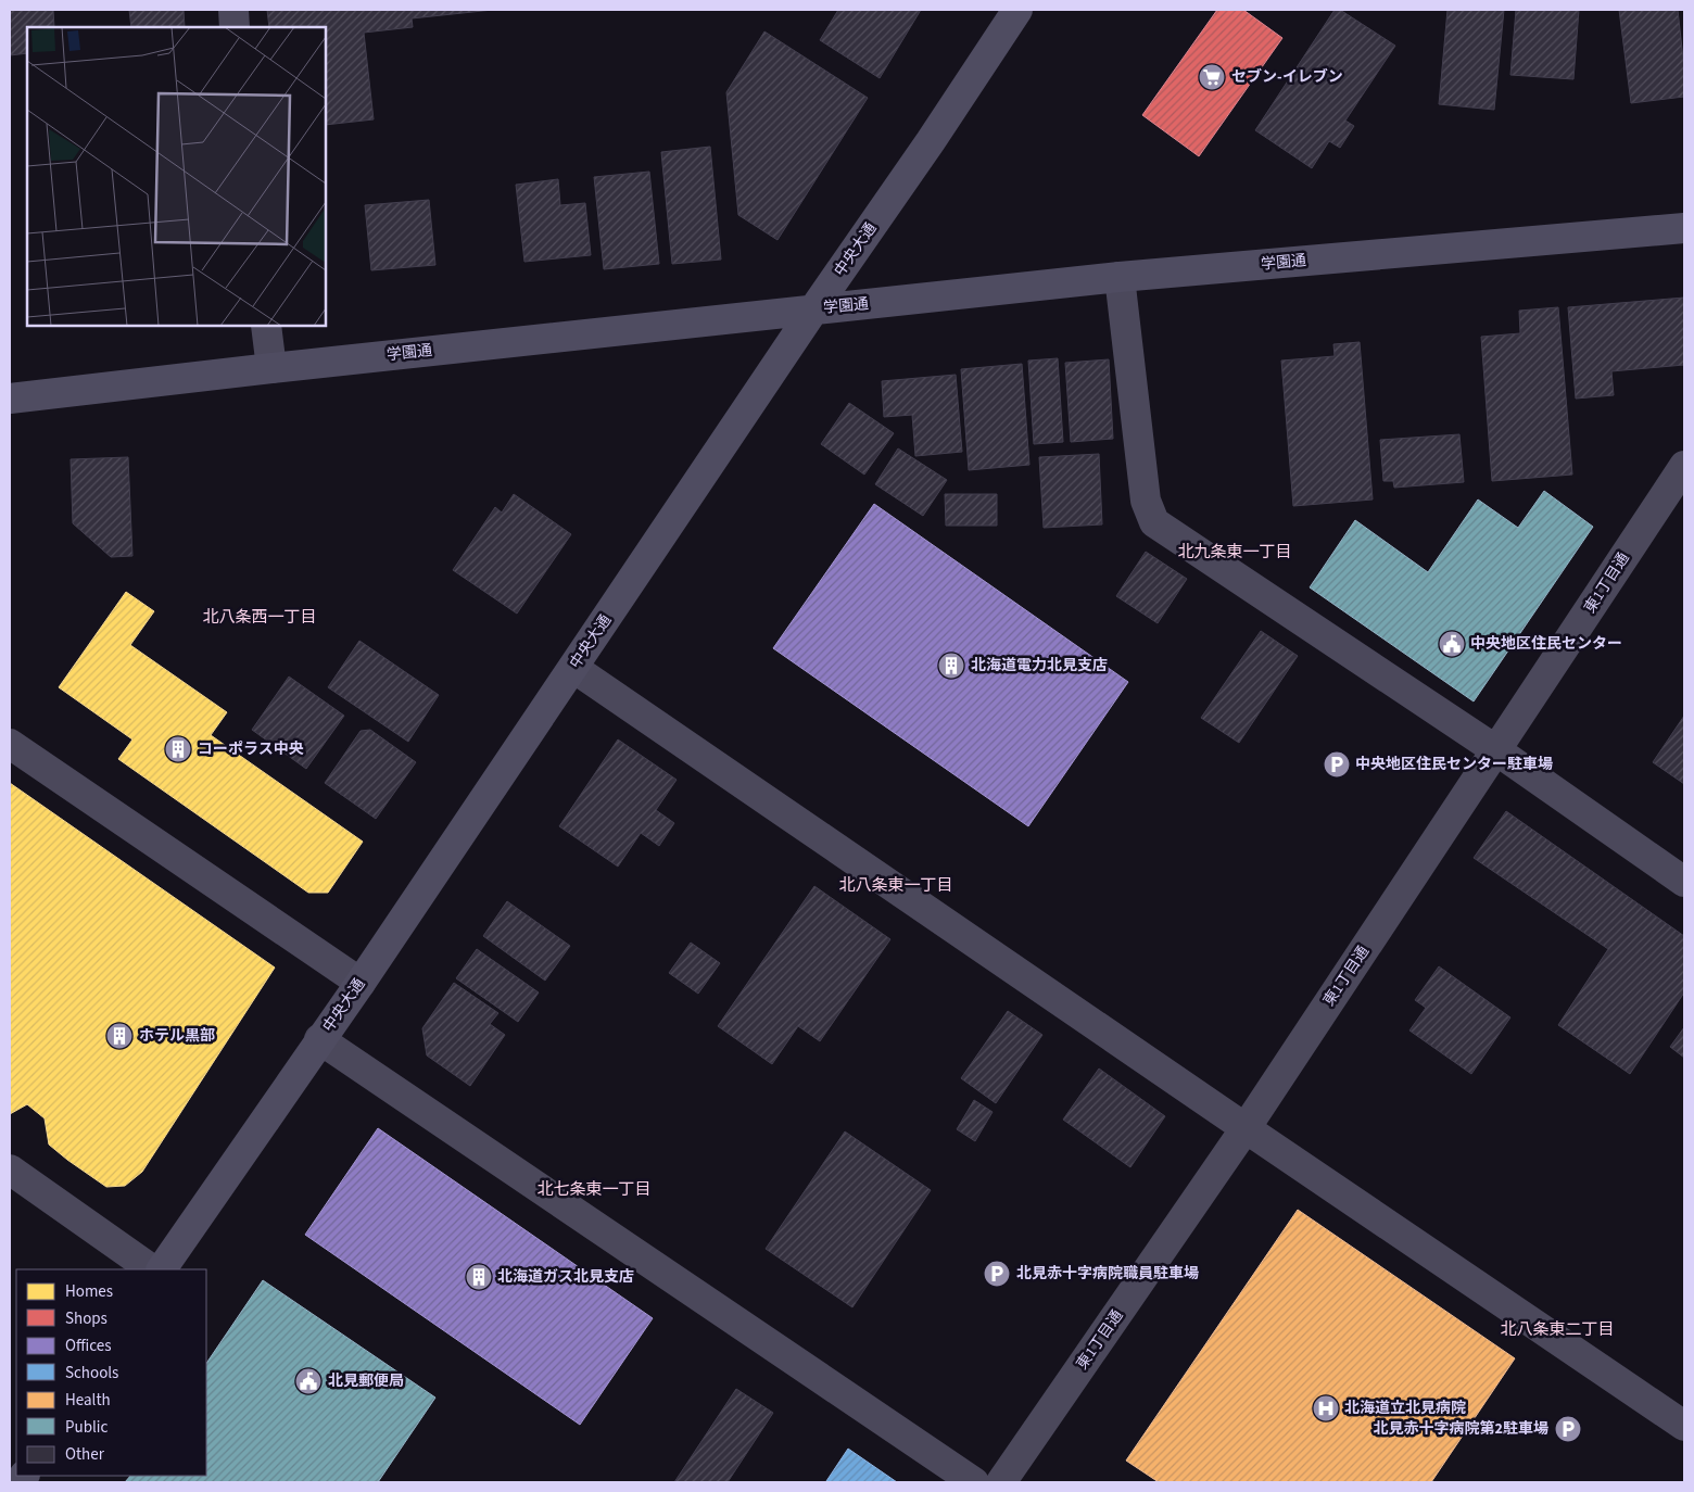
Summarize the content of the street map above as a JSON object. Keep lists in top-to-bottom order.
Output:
{
  "streets": {
    "street": ["中央大通", "学園通", "東1丁目通"]
  },
  "crossings": [
    ["中央大通", "学園通"]
  ],
  "districts": [
    "北九条東一丁目",
    "北八条西一丁目",
    "北八条東一丁目",
    "北七条東一丁目",
    "北八条東二丁目"
  ],
  "places": {
    "supermarket": ["セブン-イレブン"],
    "public building": ["中央地区住民センター", "北見郵便局"],
    "building": [
      "北海道電力北見支店",
      "コーポラス中央",
      "ホテル黒部",
      "北海道ガス北見支店"
    ],
    "parking": ["中央地区住民センター駐車場", "北見赤十字病院職員駐車場", "北見赤十字病院第2駐車場"],
    "hospital": ["北海道立北見病院"]
  },
  "legend": [
    "Homes",
    "Shops",
    "Offices",
    "Schools",
    "Health",
    "Public",
    "Other"
  ]
}
